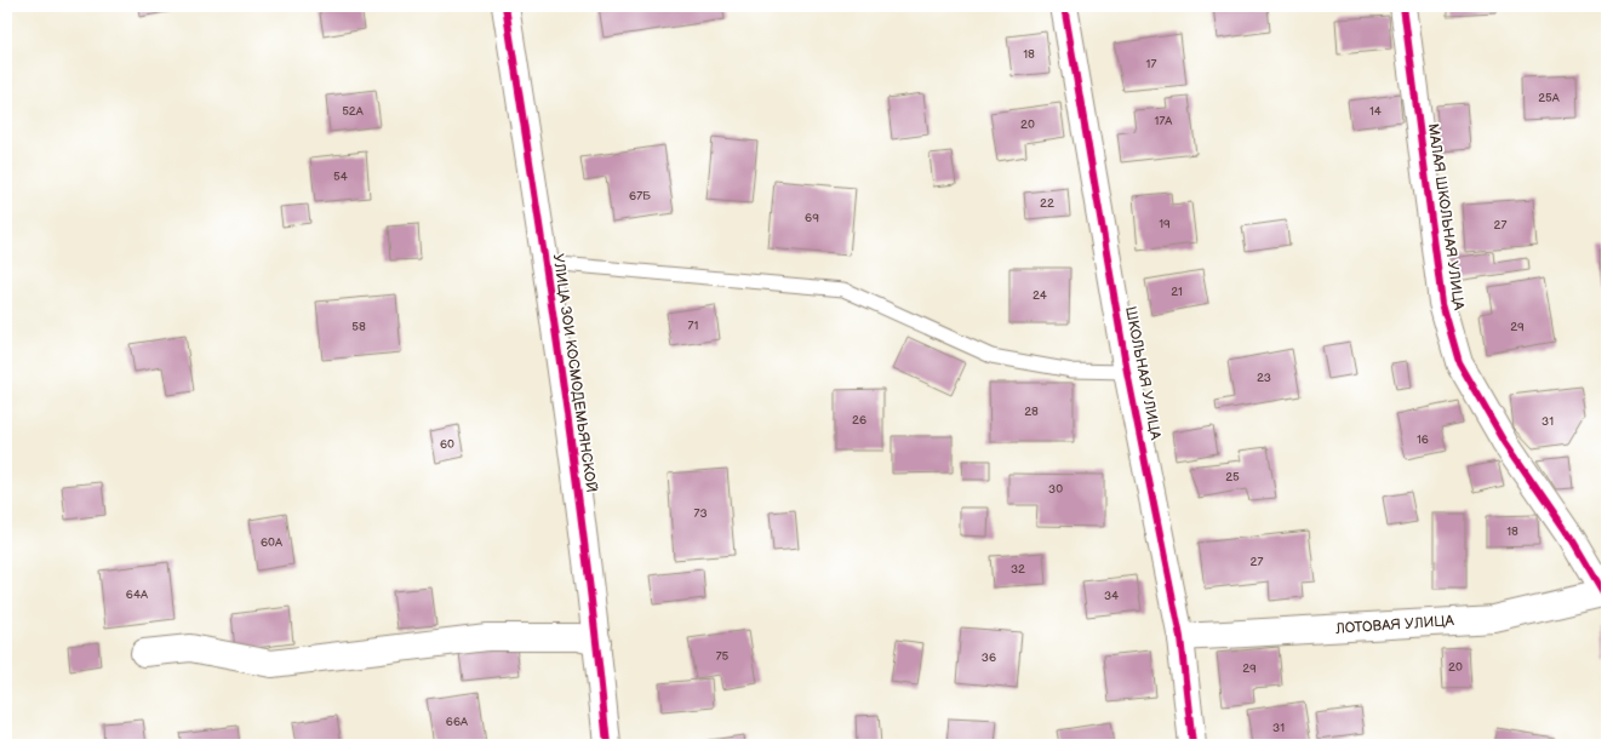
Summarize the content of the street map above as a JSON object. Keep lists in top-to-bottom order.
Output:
{
  "streets": {
    "street": [
      "МАЛАЯ ШКОЛЬНАЯ УЛИЦА",
      "УЛИЦА ЗОИ КОСМОДЕМЬЯНСКОЙ",
      "ШКОЛЬНАЯ УЛИЦА",
      "ЛОТОВАЯ УЛИЦА"
    ]
  },
  "crossings": [
    ["МАЛАЯ ШКОЛЬНАЯ УЛИЦА", "ЛОТОВАЯ УЛИЦА"],
    ["ШКОЛЬНАЯ УЛИЦА", "ЛОТОВАЯ УЛИЦА"]
  ],
  "house_numbers": [
    "18",
    "17",
    "25А",
    "52А",
    "14",
    "17А",
    "20",
    "54",
    "67Б",
    "22",
    "69",
    "19",
    "27",
    "21",
    "24",
    "71",
    "58",
    "29",
    "23",
    "28",
    "26",
    "31",
    "16",
    "60",
    "25",
    "30",
    "73",
    "18",
    "60А",
    "27",
    "32",
    "64А",
    "34",
    "75",
    "36",
    "20",
    "29",
    "66А",
    "31"
  ]
}
